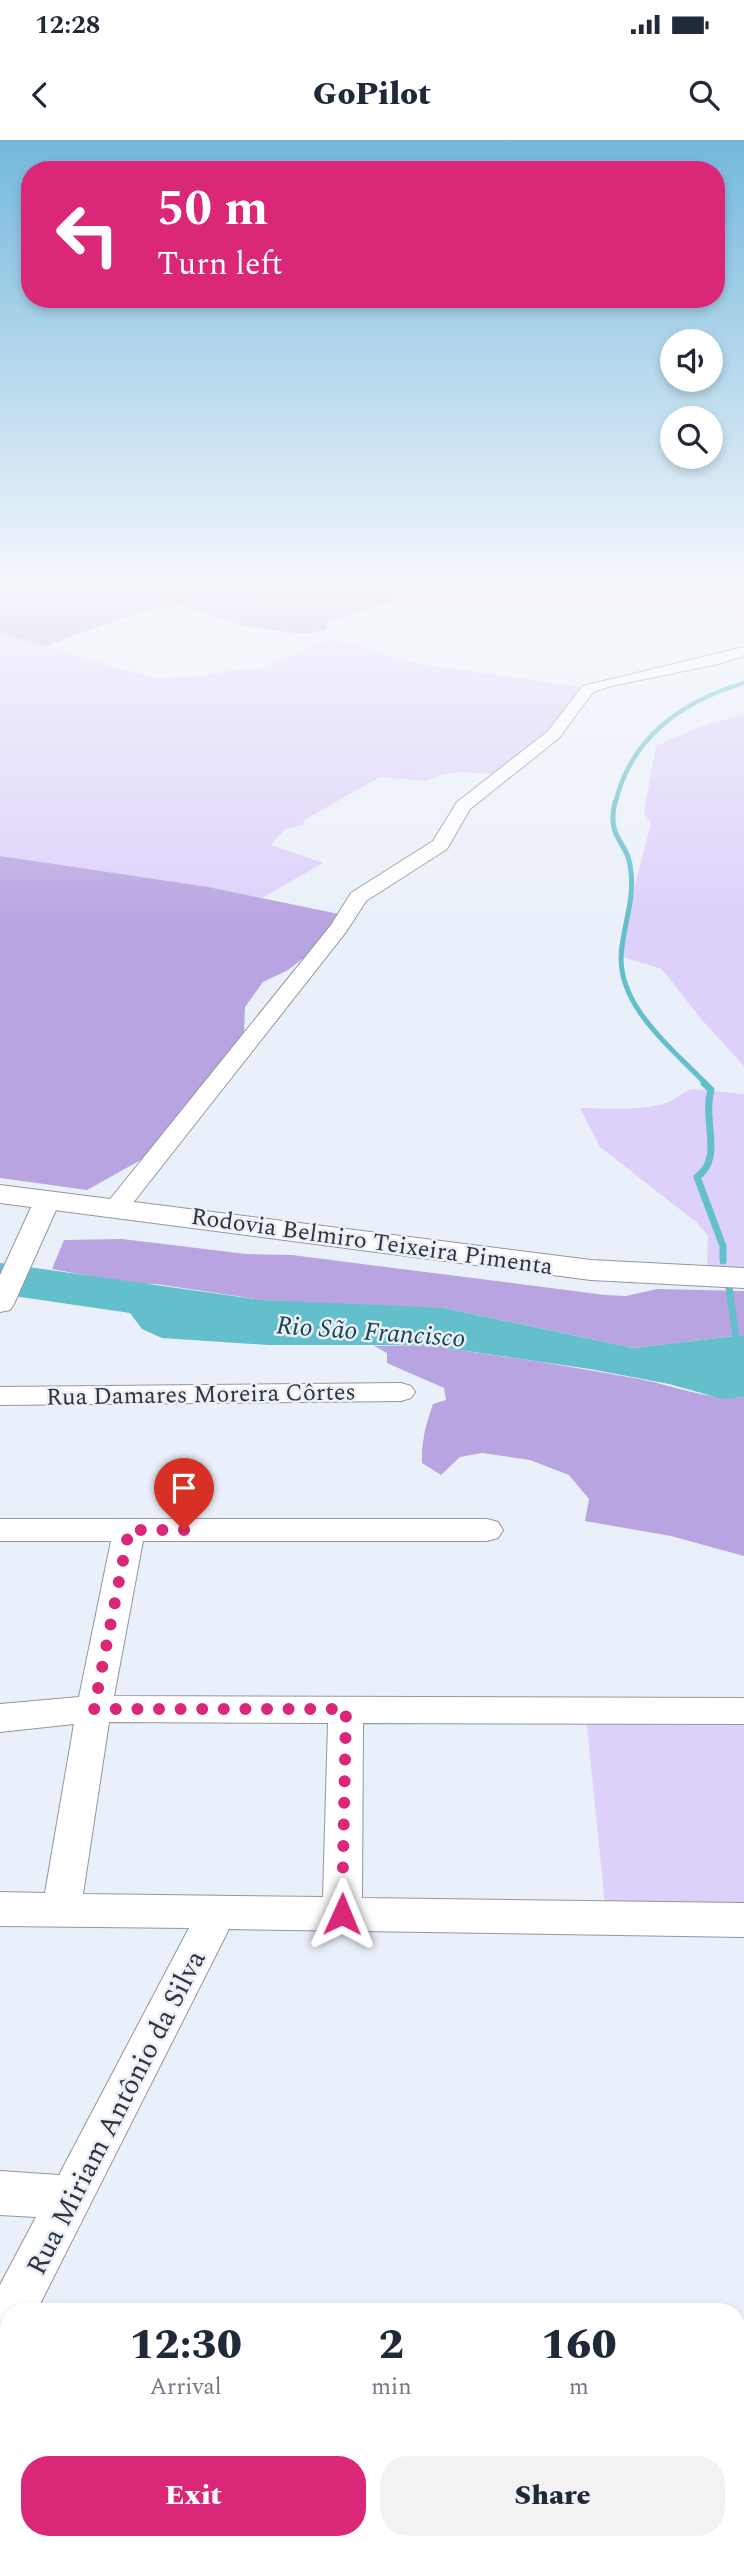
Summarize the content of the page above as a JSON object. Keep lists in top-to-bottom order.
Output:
{
  "streets": {
    "main road": ["Rodovia Belmiro Teixeira Pimenta"],
    "street": ["Rua Damares Moreira Côrtes", "Rua Miriam Antônio da Silva"]
  },
  "water": ["Rio São Francisco"],
  "page": {
    "status": "12:28",
    "header": "GoPilot",
    "turn": ["50 m", "Turn left"],
    "eta": [
      "12:30",
      "Arrival",
      "2",
      "min",
      "160",
      "m"
    ],
    "buttons": ["Exit", "Share"]
  }
}
